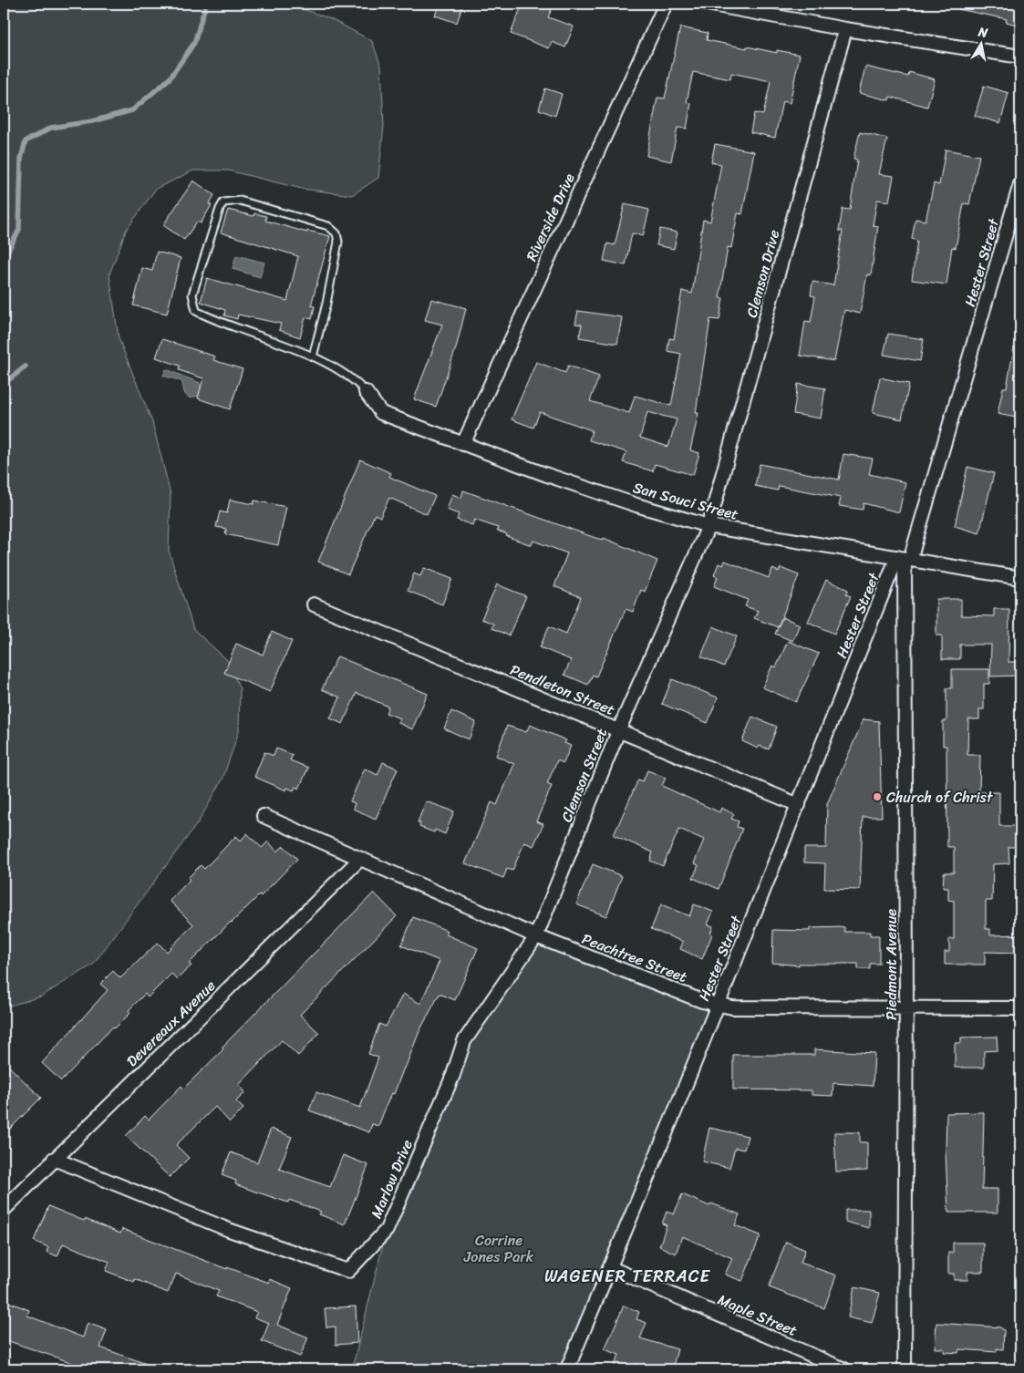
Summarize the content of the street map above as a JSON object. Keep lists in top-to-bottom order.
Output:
{
  "streets": {
    "street": [
      "Riverside Drive",
      "Hester Street",
      "Clemson Drive",
      "San Souci Street",
      "Pendleton Street",
      "Clemson Street",
      "Peachtree Street",
      "Piedmont Avenue",
      "Devereaux Avenue",
      "Marlow Drive",
      "Maple Street"
    ]
  },
  "crossings": [
    ["Riverside Drive", "San Souci Street"],
    ["Hester Street", "San Souci Street"],
    ["Hester Street", "Pendleton Street"],
    ["Hester Street", "Peachtree Street"],
    ["Hester Street", "Piedmont Avenue"],
    ["Hester Street", "Maple Street"],
    ["Clemson Drive", "San Souci Street"],
    ["Clemson Drive", "Clemson Street"],
    ["San Souci Street", "Clemson Street"],
    ["San Souci Street", "Piedmont Avenue"],
    ["Pendleton Street", "Clemson Street"],
    ["Clemson Street", "Peachtree Street"],
    ["Clemson Street", "Marlow Drive"],
    ["Peachtree Street", "Piedmont Avenue"],
    ["Peachtree Street", "Devereaux Avenue"],
    ["Peachtree Street", "Marlow Drive"],
    ["Devereaux Avenue", "Marlow Drive"]
  ],
  "districts": ["WAGENER TERRACE"],
  "parks": ["Corrine Jones Park"],
  "places": ["Church of Christ"],
  "north": "top"
}
